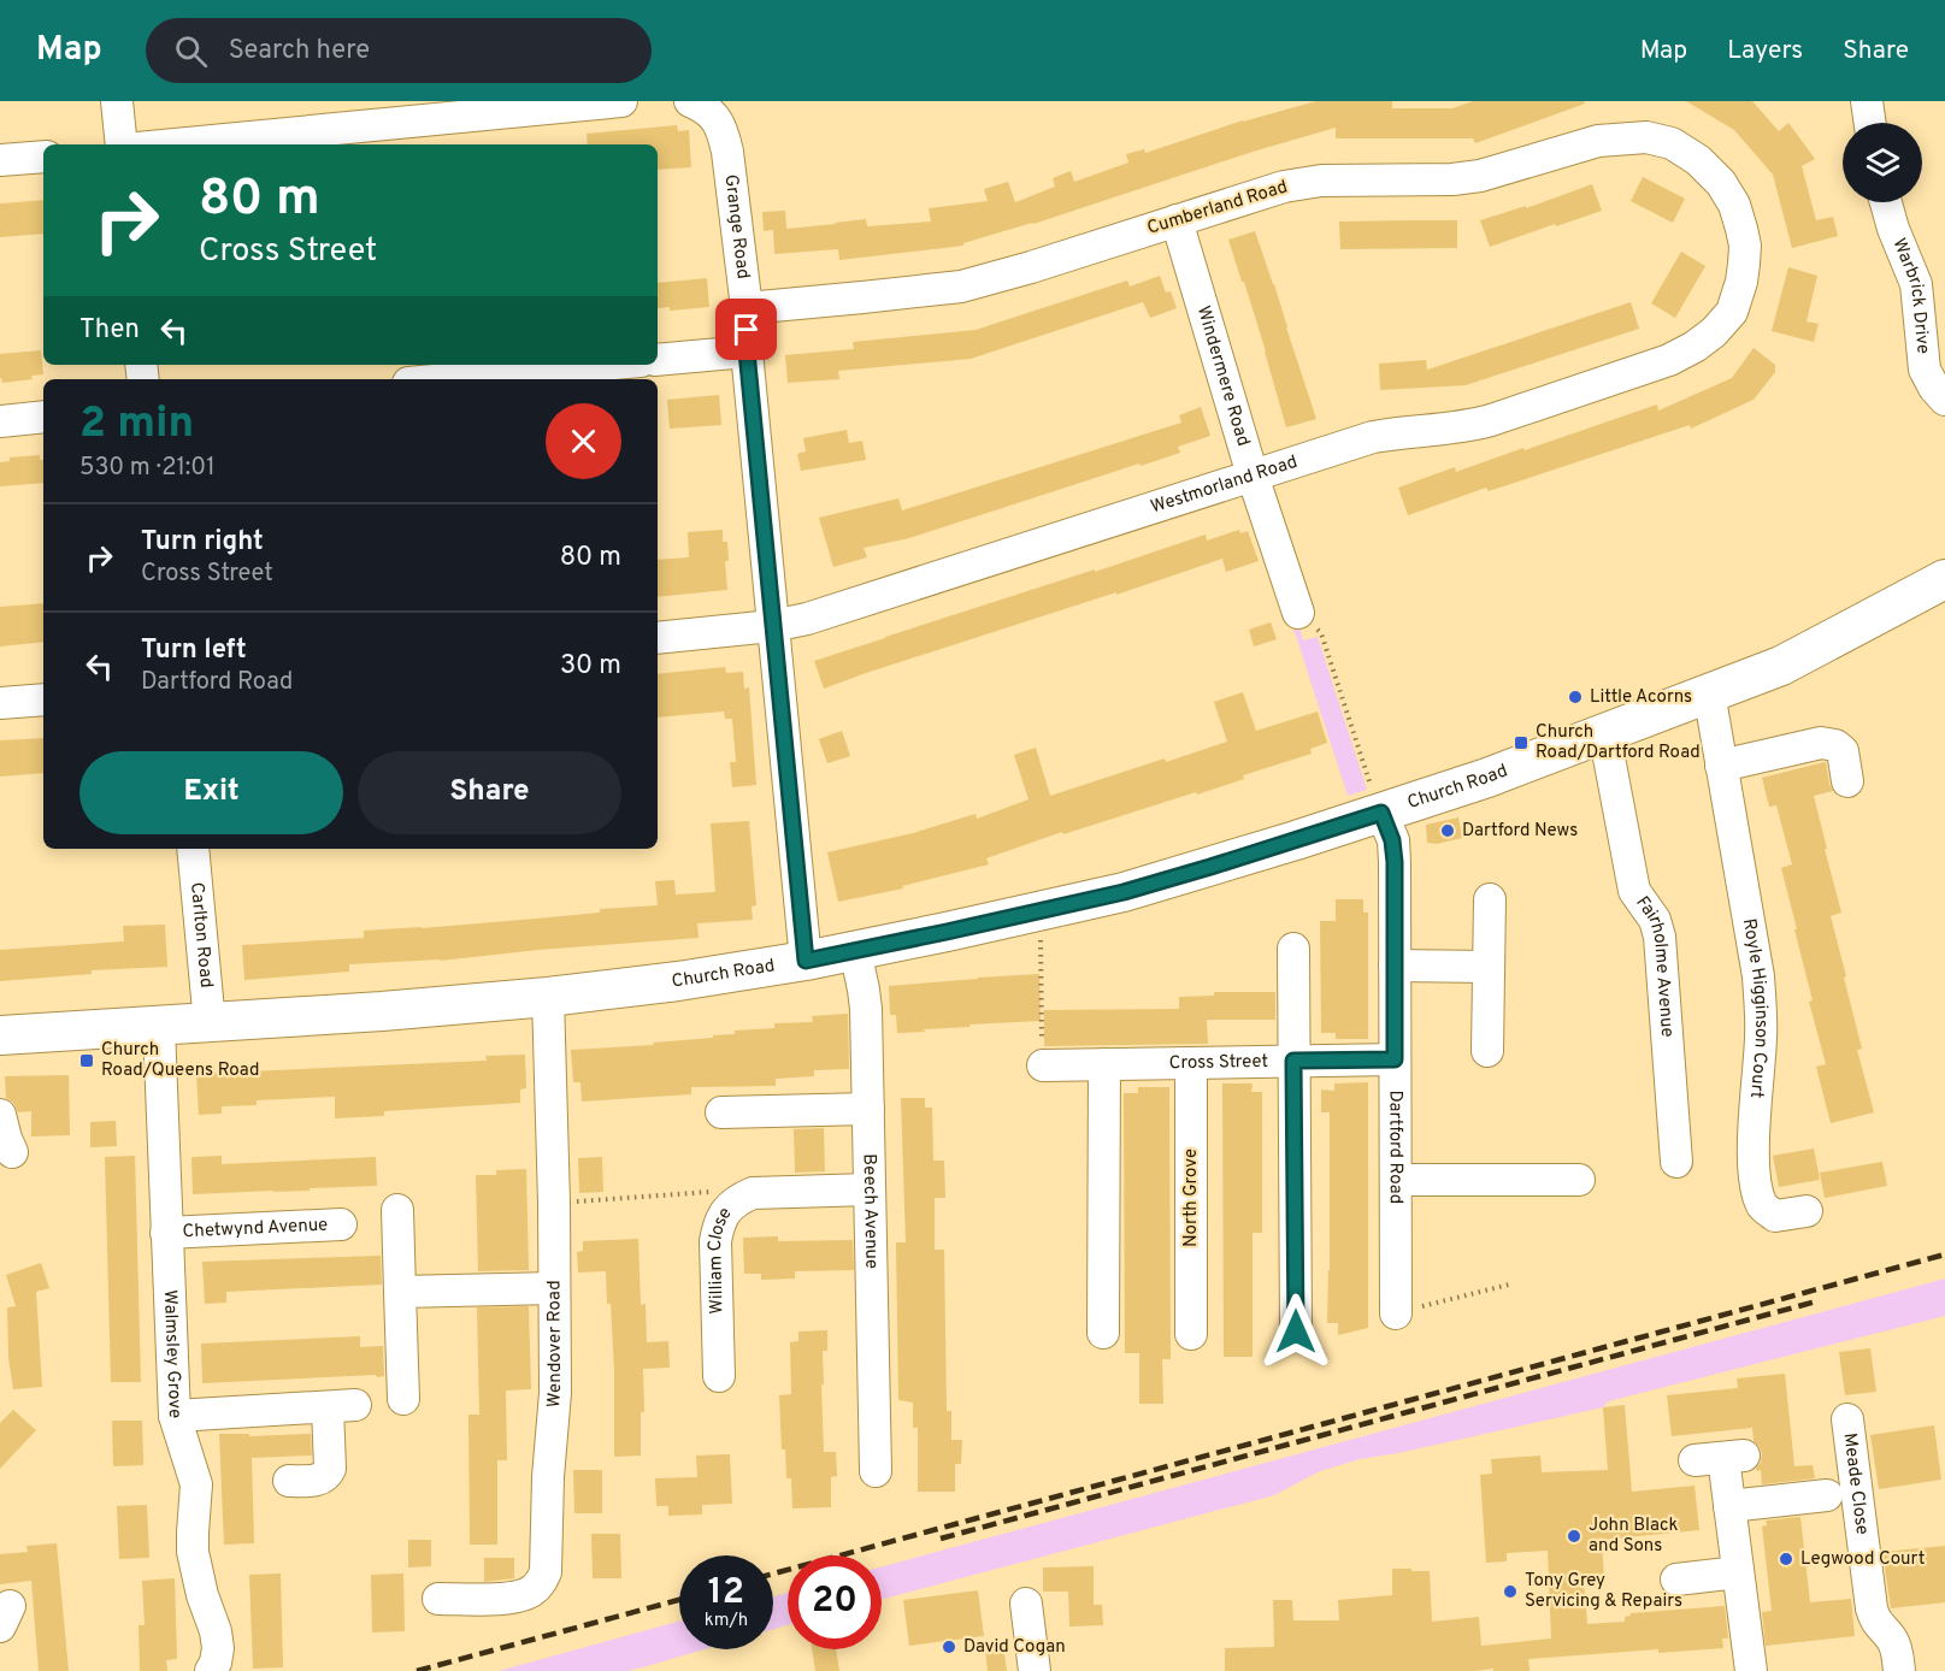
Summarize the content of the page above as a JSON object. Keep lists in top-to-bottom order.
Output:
{
  "streets": {
    "main road": ["Church Road"],
    "street": [
      "Cumberland Road",
      "Grange Road",
      "Warbrick Drive",
      "Windermere Road",
      "Westmorland Road",
      "Carlton Road",
      "Fairholme Avenue",
      "Royle Higginson Court",
      "Cross Street",
      "Dartford Road",
      "North Grove",
      "Beech Avenue",
      "Chetwynd Avenue",
      "William Close",
      "Wendover Road",
      "Walmsley Grove",
      "Meade Close"
    ]
  },
  "crossings": [
    ["Cumberland Road", "Grange Road"],
    ["Cumberland Road", "Windermere Road"],
    ["Cumberland Road", "Westmorland Road"],
    ["Grange Road", "Westmorland Road"],
    ["Grange Road", "Church Road"],
    ["Windermere Road", "Westmorland Road"],
    ["Church Road", "Carlton Road"],
    ["Church Road", "Fairholme Avenue"],
    ["Church Road", "Royle Higginson Court"],
    ["Church Road", "Dartford Road"],
    ["Church Road", "Beech Avenue"],
    ["Church Road", "Wendover Road"],
    ["Church Road", "Walmsley Grove"],
    ["Cross Street", "Dartford Road"],
    ["Cross Street", "North Grove"],
    ["Beech Avenue", "William Close"],
    ["Chetwynd Avenue", "Walmsley Grove"]
  ],
  "places": {
    "other": [
      "Little Acorns",
      "Dartford News",
      "John Black and Sons",
      "Legwood Court",
      "Tony Grey Servicing & Repairs",
      "David Cogan"
    ],
    "transit": ["Church Road/Dartford Road", "Church Road/Queens Road"]
  },
  "page": {
    "header": "Map",
    "search": "Search here",
    "nav": ["Map", "Layers", "Share"],
    "turn": ["80 m", "Cross Street"],
    "then": "Then",
    "heading": ["2 min", "530 m · 21:01"],
    "list": [
      {
        "name": "Turn right",
        "note": "Cross Street",
        "value": "80 m"
      },
      {
        "name": "Turn left",
        "note": "Dartford Road",
        "value": "30 m"
      }
    ],
    "buttons": ["Exit", "Share"],
    "speed": "12 km/h",
    "limit": "20"
  }
}
